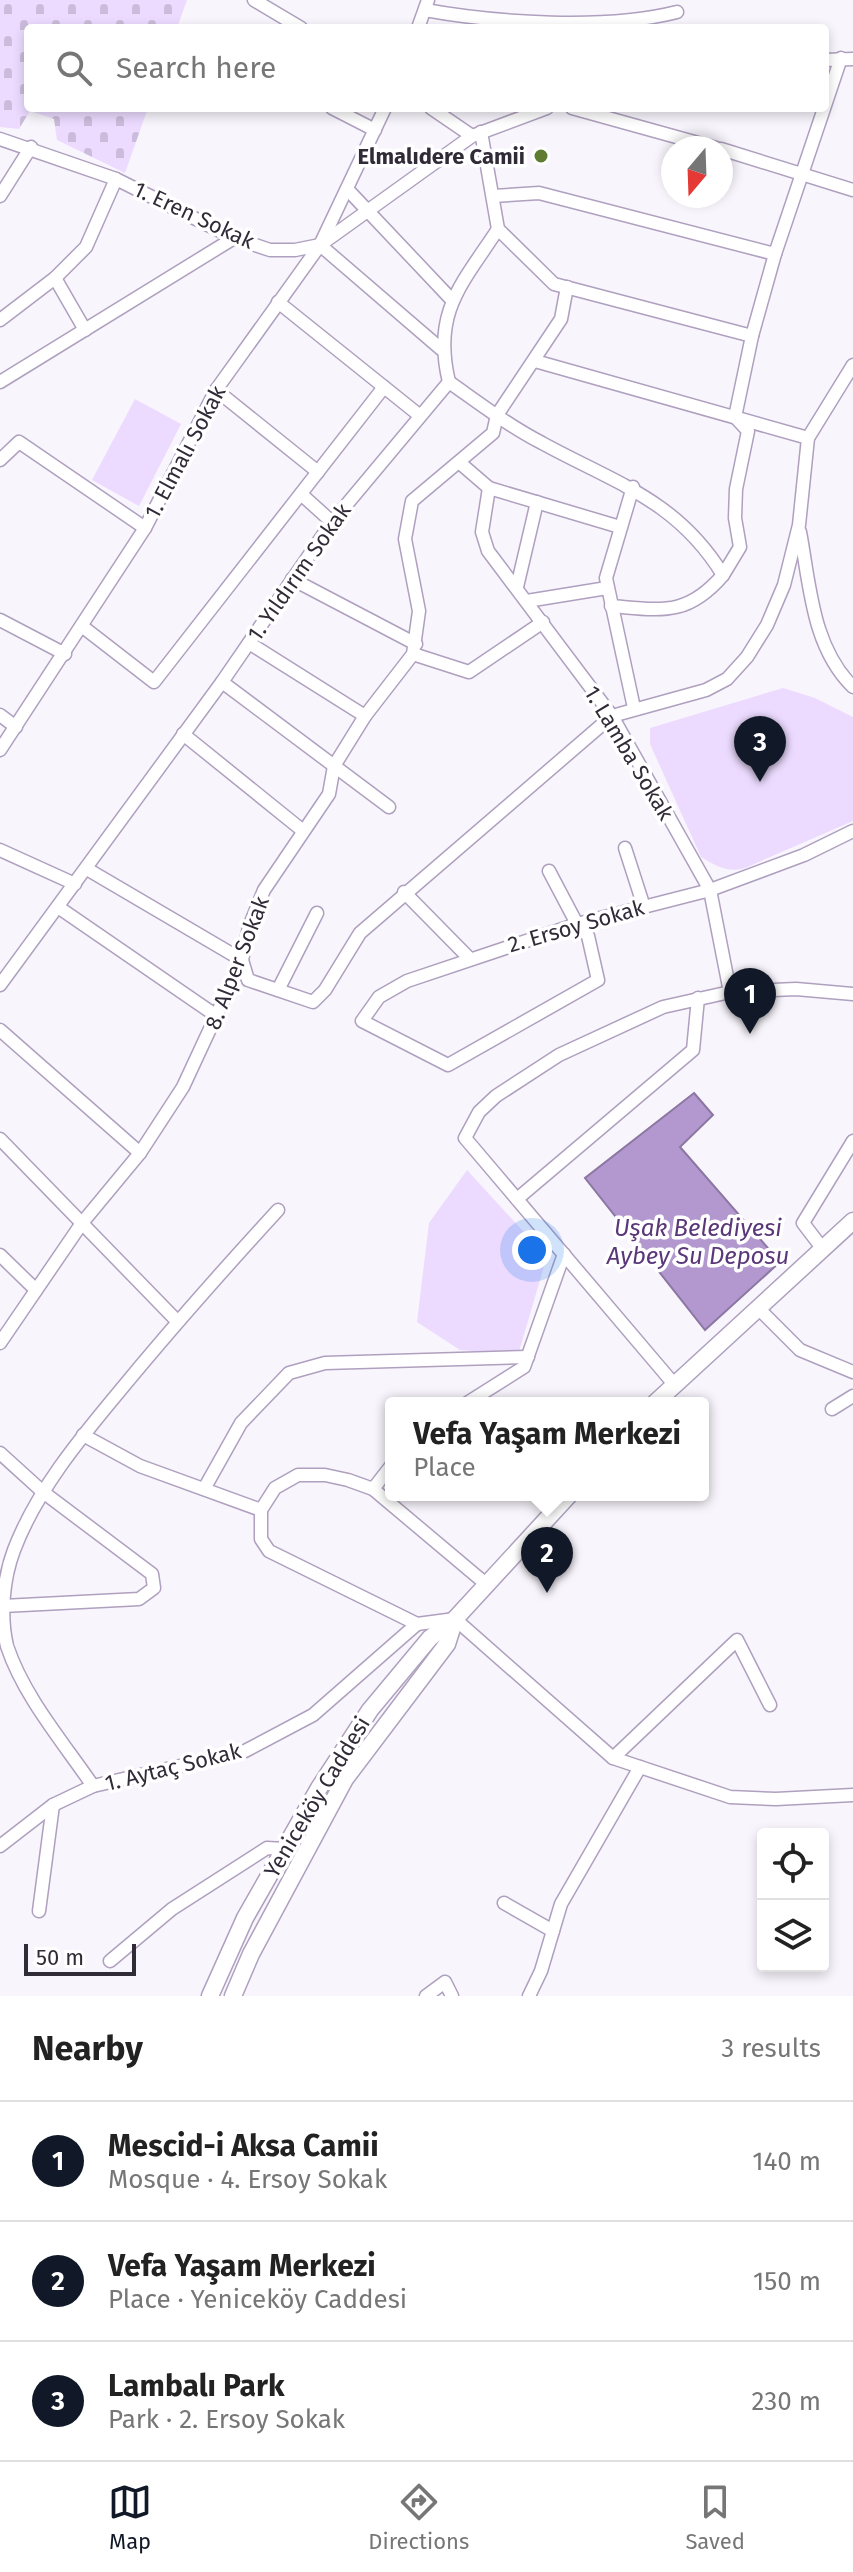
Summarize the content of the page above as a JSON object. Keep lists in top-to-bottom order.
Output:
{
  "streets": {
    "street": [
      "1. Eren Sokak",
      "1. Elmalı Sokak",
      "1. Yıldırım Sokak",
      "1. Lamba Sokak",
      "2. Ersoy Sokak",
      "8. Alper Sokak",
      "1. Aytaç Sokak",
      "Yeniceköy Caddesi"
    ]
  },
  "crossings": [
    ["1. Eren Sokak", "1. Elmalı Sokak"],
    ["1. Lamba Sokak", "2. Ersoy Sokak"]
  ],
  "water": ["Uşak Belediyesi Aybey Su Deposu"],
  "places": ["Elmalıdere Camii"],
  "scale_bar": "50 m",
  "north": "bottom",
  "page": {
    "search": "Search here",
    "pins": ["3", "1", "2"],
    "popup": ["Vefa Yaşam Merkezi", "Place"],
    "scale": "50 m",
    "heading": ["Nearby", "3 results"],
    "list": [
      {
        "mark": "1",
        "name": "Mescid-i Aksa Camii",
        "note": "Mosque · 4. Ersoy Sokak",
        "value": "140 m"
      },
      {
        "mark": "2",
        "name": "Vefa Yaşam Merkezi",
        "note": "Place · Yeniceköy Caddesi",
        "value": "150 m"
      },
      {
        "mark": "3",
        "name": "Lambalı Park",
        "note": "Park · 2. Ersoy Sokak",
        "value": "230 m"
      }
    ],
    "nav": ["Map", "Directions", "Saved"]
  }
}
